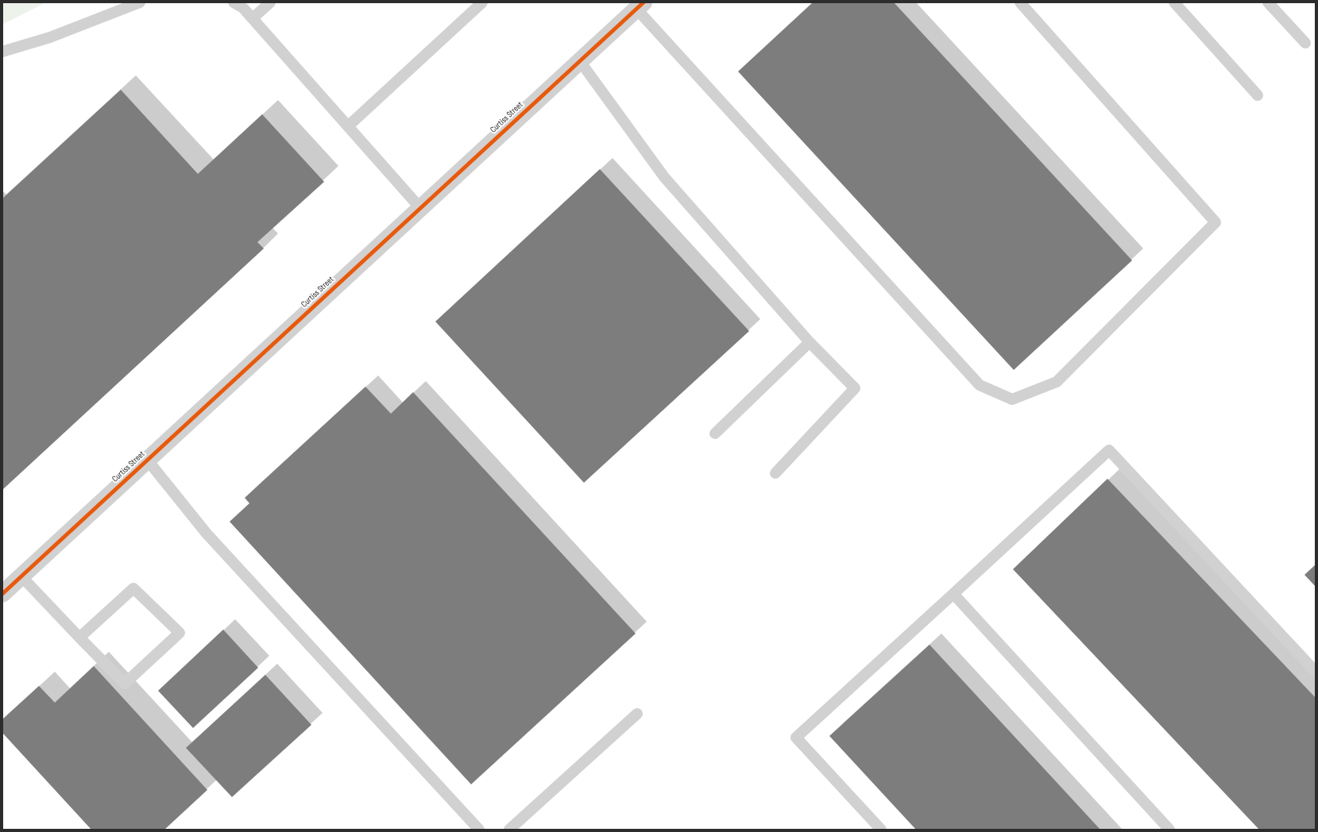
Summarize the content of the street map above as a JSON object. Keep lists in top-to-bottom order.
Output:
{
  "streets": {
    "street": ["Curtiss Street"]
  }
}
